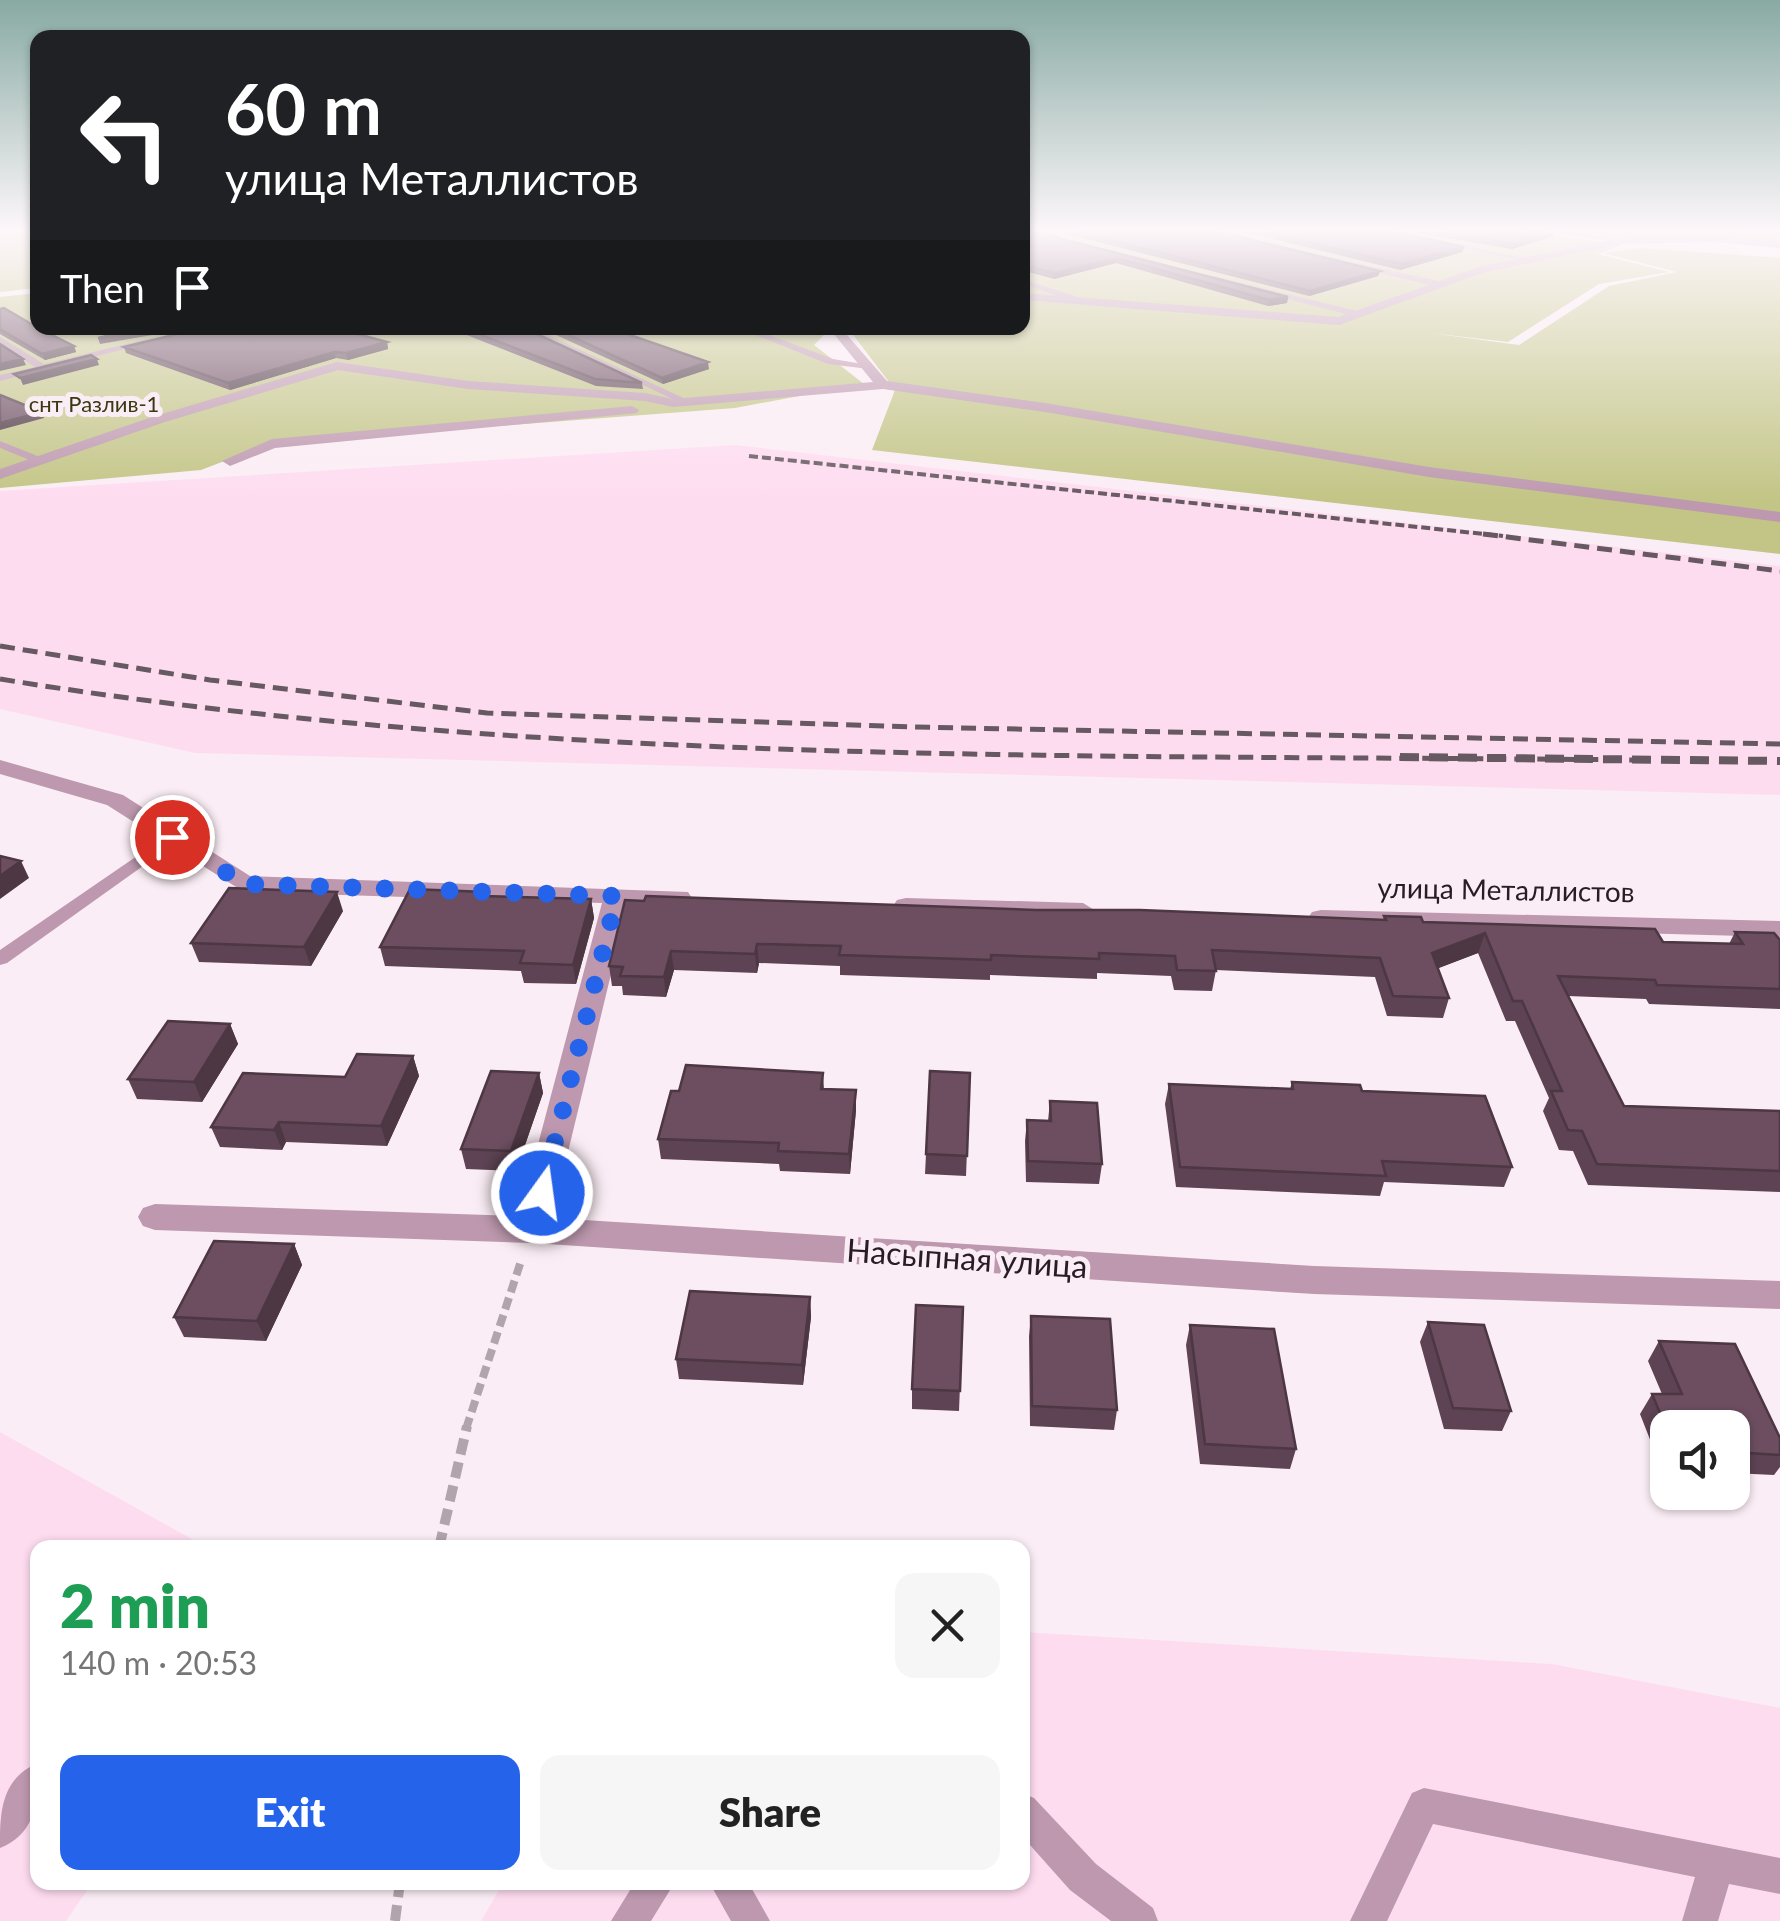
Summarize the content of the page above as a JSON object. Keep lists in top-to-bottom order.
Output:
{
  "streets": {
    "street": ["улица Металлистов", "Насыпная улица"]
  },
  "parks": ["снт Разлив-1"],
  "page": {
    "turn": ["60 m", "улица Металлистов"],
    "then": "Then",
    "heading": ["2 min", "140 m · 20:53"],
    "buttons": ["Exit", "Share"]
  }
}
